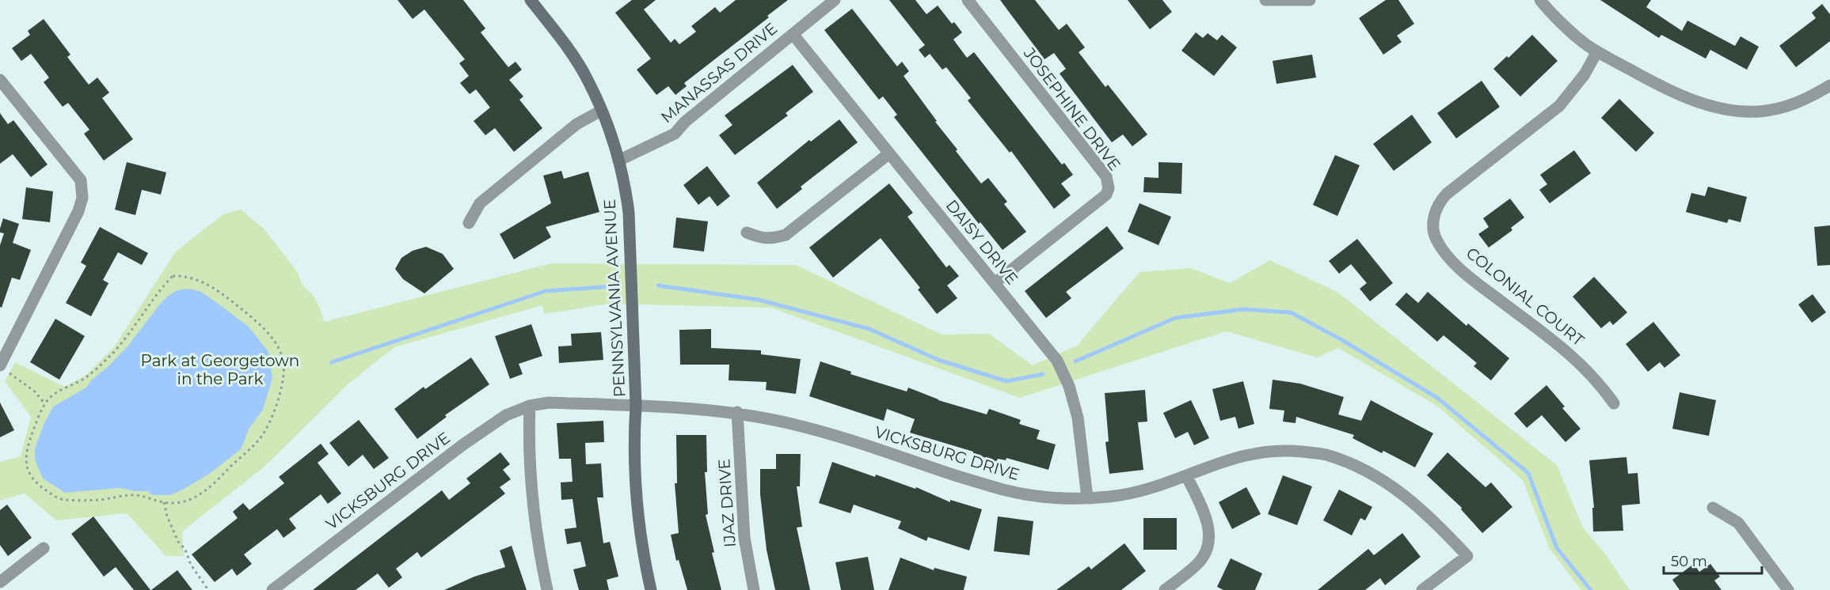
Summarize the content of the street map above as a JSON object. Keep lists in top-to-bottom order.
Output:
{
  "streets": {
    "street": [
      "MANASSAS DRIVE",
      "JOSEPHINE DRIVE",
      "DAISY DRIVE",
      "COLONIAL COURT",
      "PENNSYLVANIA AVENUE",
      "VICKSBURG DRIVE",
      "IJAZ DRIVE"
    ]
  },
  "crossings": [
    ["MANASSAS DRIVE", "DAISY DRIVE"],
    ["MANASSAS DRIVE", "PENNSYLVANIA AVENUE"],
    ["JOSEPHINE DRIVE", "DAISY DRIVE"],
    ["DAISY DRIVE", "VICKSBURG DRIVE"],
    ["PENNSYLVANIA AVENUE", "VICKSBURG DRIVE"],
    ["VICKSBURG DRIVE", "IJAZ DRIVE"]
  ],
  "parks": ["Park at Georgetown in the Park"],
  "scale_bar": "50 m"
}
